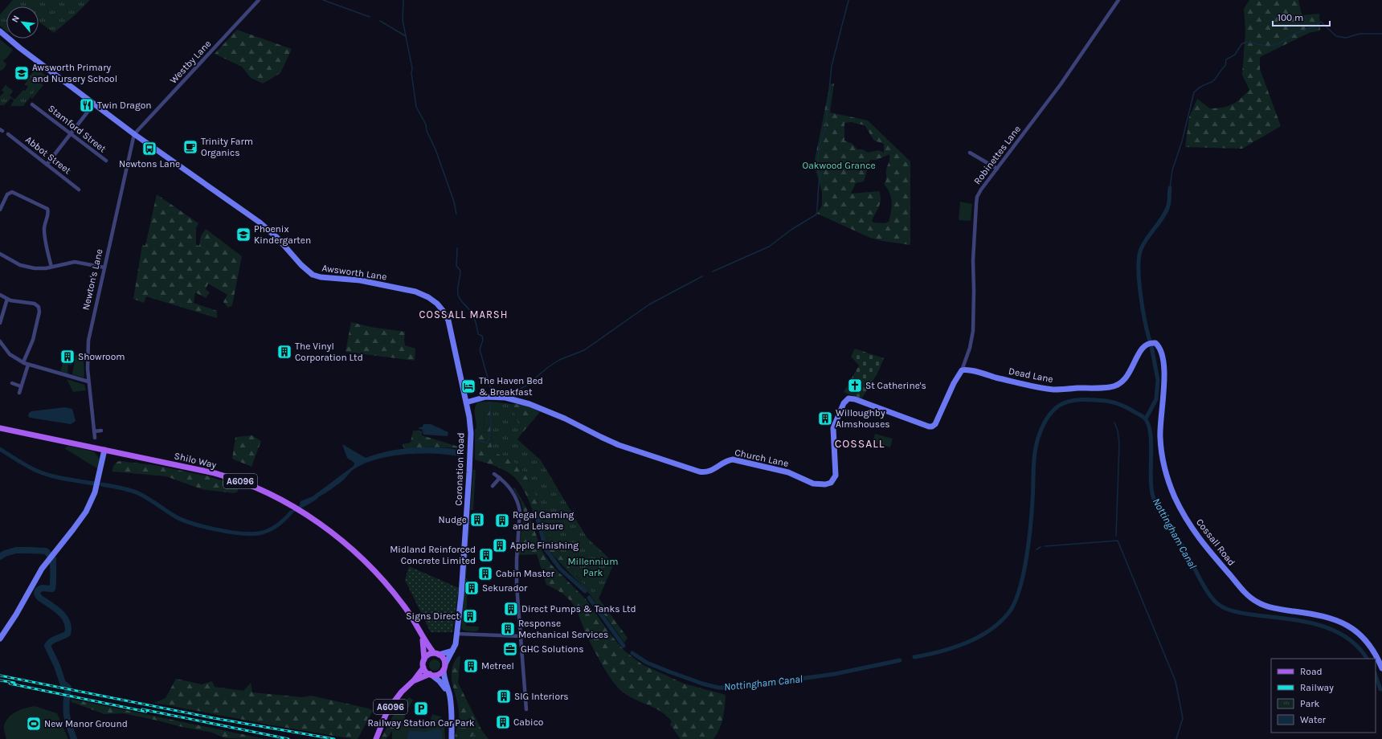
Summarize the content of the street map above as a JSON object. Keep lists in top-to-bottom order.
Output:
{
  "streets": {
    "main road": ["Shilo Way", "A6096"],
    "street": [
      "Westby Lane",
      "Stamford Street",
      "Abbot Street",
      "Robinettes Lane",
      "Awsworth Lane",
      "Newton's Lane",
      "Dead Lane",
      "Church Lane",
      "Coronation Road",
      "Cossall Road"
    ]
  },
  "crossings": [
    ["Westby Lane", "Awsworth Lane"],
    ["Westby Lane", "Newton's Lane"],
    ["Robinettes Lane", "Dead Lane"],
    ["Robinettes Lane", "Church Lane"],
    ["Awsworth Lane", "Newton's Lane"],
    ["Awsworth Lane", "Church Lane"],
    ["Awsworth Lane", "Coronation Road"],
    ["Dead Lane", "Cossall Road"],
    ["Church Lane", "Coronation Road"],
    ["Shilo Way", "Coronation Road"],
    ["Shilo Way", "A6096"],
    ["Coronation Road", "A6096"]
  ],
  "districts": ["COSSALL MARSH", "COSSALL"],
  "water": ["Nottingham Canal"],
  "parks": ["Oakwood Grance", "Millennium Park"],
  "places": {
    "school or university": ["Awsworth Primary and Nursery School", "Phoenix Kindergarten"],
    "restaurant": ["Twin Dragon"],
    "cafe": ["Trinity Farm Organics"],
    "bus stop": ["Newtons Lane"],
    "building": [
      "The Vinyl Corporation Ltd",
      "Showroom",
      "Willoughby Almshouses",
      "Nudge",
      "Regal Gaming and Leisure",
      "Apple Finishing",
      "Midland Reinforced Concrete Limited",
      "Cabin Master",
      "Sekurador",
      "Direct Pumps & Tanks Ltd",
      "Signs Direct",
      "Response Mechanical Services",
      "Metreel",
      "SIG Interiors",
      "Cabico"
    ],
    "church": ["St Catherine's"],
    "hotel": ["The Haven Bed & Breakfast"],
    "office": ["GHC Solutions"],
    "parking": ["Railway Station Car Park"],
    "sports": ["New Manor Ground"]
  },
  "legend": [
    "Road",
    "Railway",
    "Park",
    "Water"
  ],
  "scale_bar": "100 m",
  "north": "top left"
}
